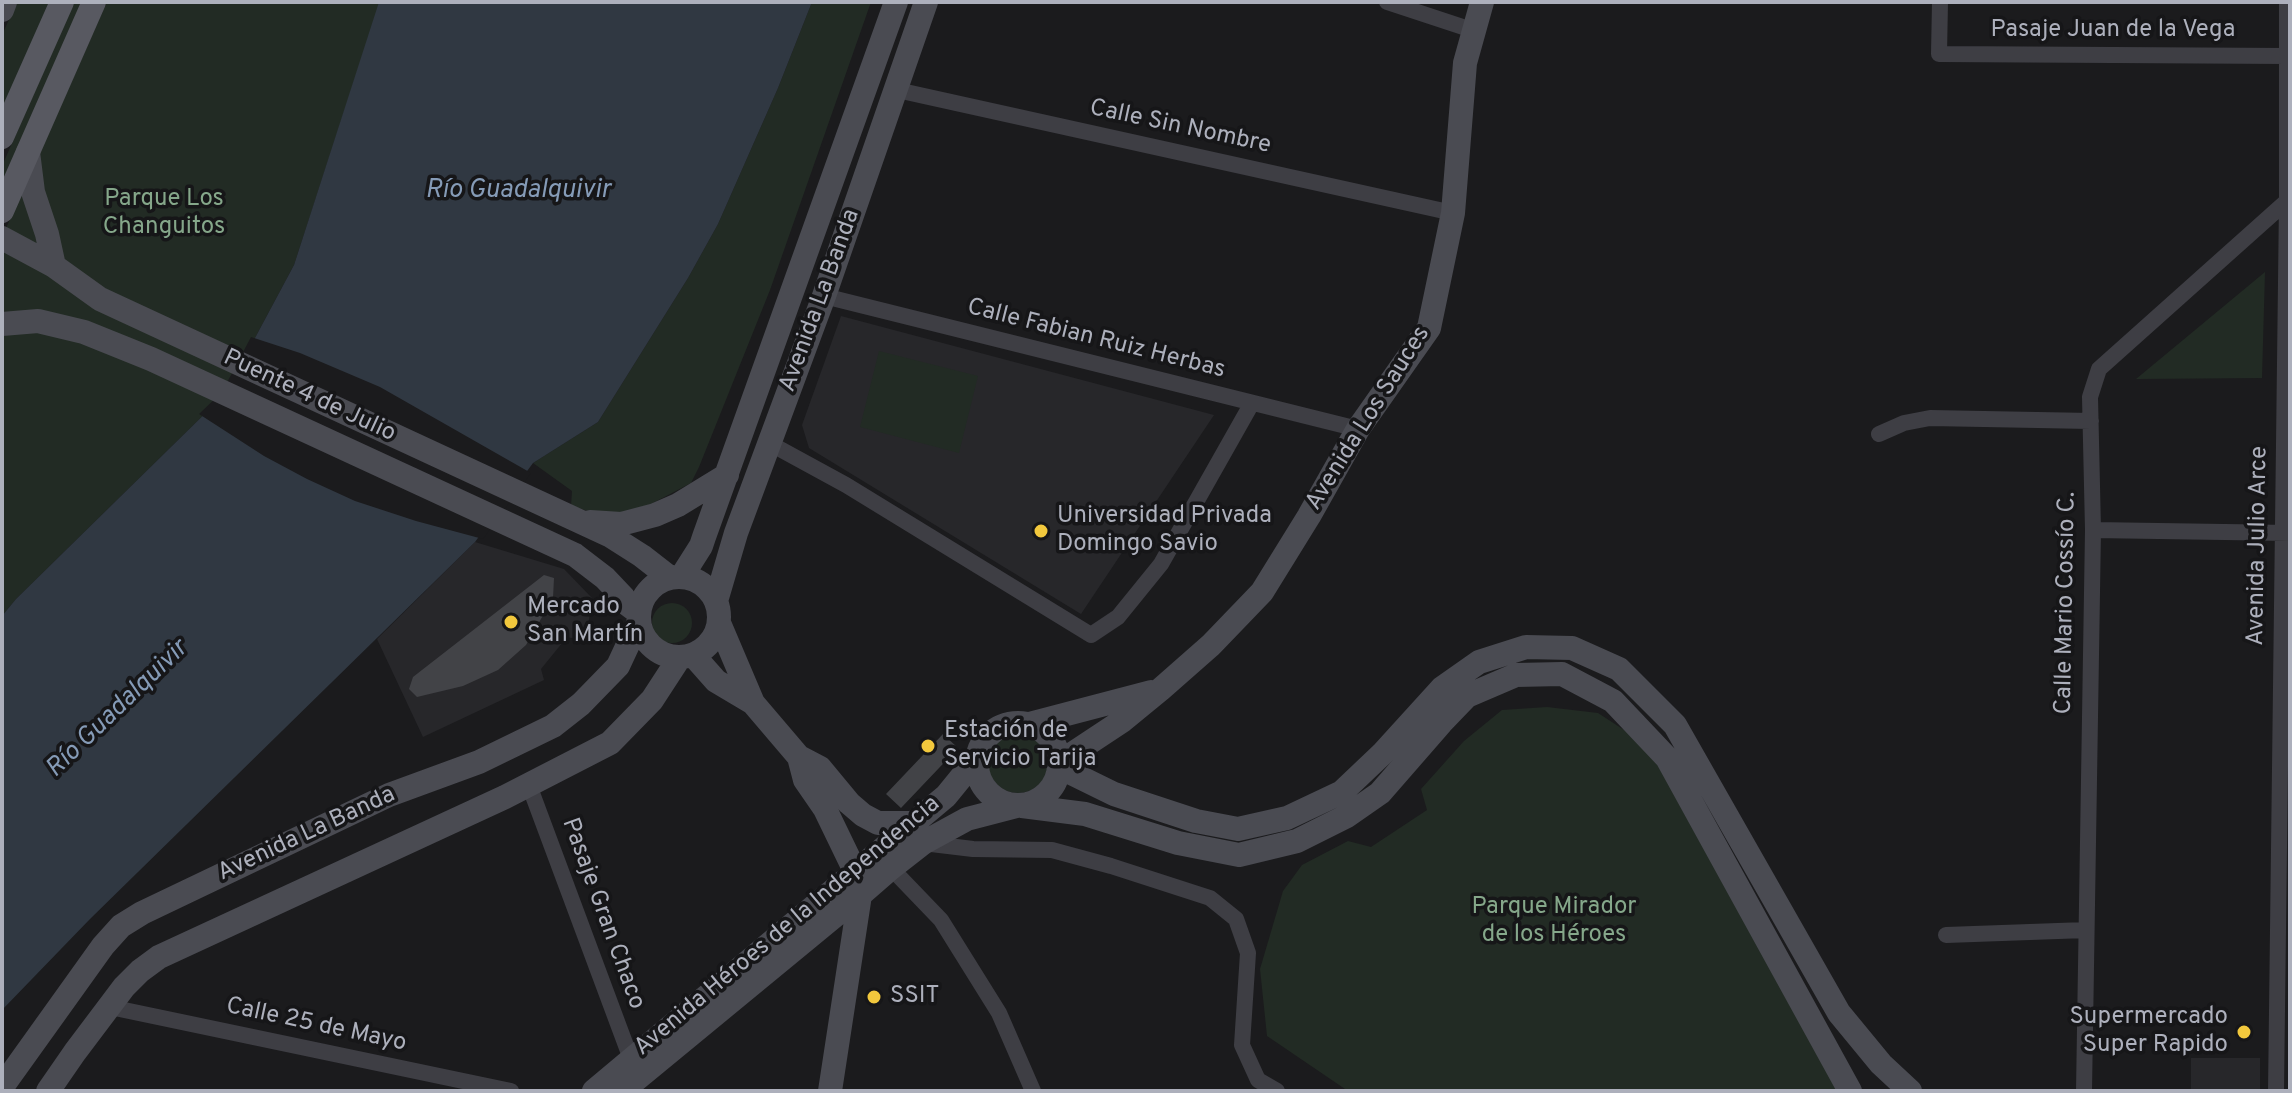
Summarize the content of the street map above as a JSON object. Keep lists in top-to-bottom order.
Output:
{
  "streets": {
    "street": [
      "Pasaje Juan de la Vega",
      "Calle Sin Nombre",
      "Avenida La Banda",
      "Calle Fabian Ruiz Herbas",
      "Puente 4 de Julio",
      "Avenida Los Sauces",
      "Avenida Julio Arce",
      "Calle Mario Cossío C.",
      "Pasaje Gran Chaco",
      "Avenida Héroes de la Independencia",
      "Calle 25 de Mayo"
    ]
  },
  "crossings": [
    ["Pasaje Juan de la Vega", "Avenida Julio Arce"],
    ["Calle Sin Nombre", "Avenida La Banda"],
    ["Calle Sin Nombre", "Avenida Los Sauces"],
    ["Avenida La Banda", "Calle Fabian Ruiz Herbas"],
    ["Avenida La Banda", "Puente 4 de Julio"],
    ["Avenida La Banda", "Pasaje Gran Chaco"],
    ["Avenida La Banda", "Calle 25 de Mayo"],
    ["Calle Fabian Ruiz Herbas", "Avenida Los Sauces"],
    ["Avenida Los Sauces", "Avenida Héroes de la Independencia"],
    ["Avenida Julio Arce", "Calle Mario Cossío C."],
    ["Pasaje Gran Chaco", "Avenida Héroes de la Independencia"]
  ],
  "water": ["Río Guadalquivir"],
  "parks": ["Parque Los Changuitos", "Parque Mirador de los Héroes"],
  "places": [
    "Universidad Privada Domingo Savio",
    "Mercado San Martín",
    "Estación de Servicio Tarija",
    "SSIT",
    "Supermercado Super Rapido"
  ]
}
